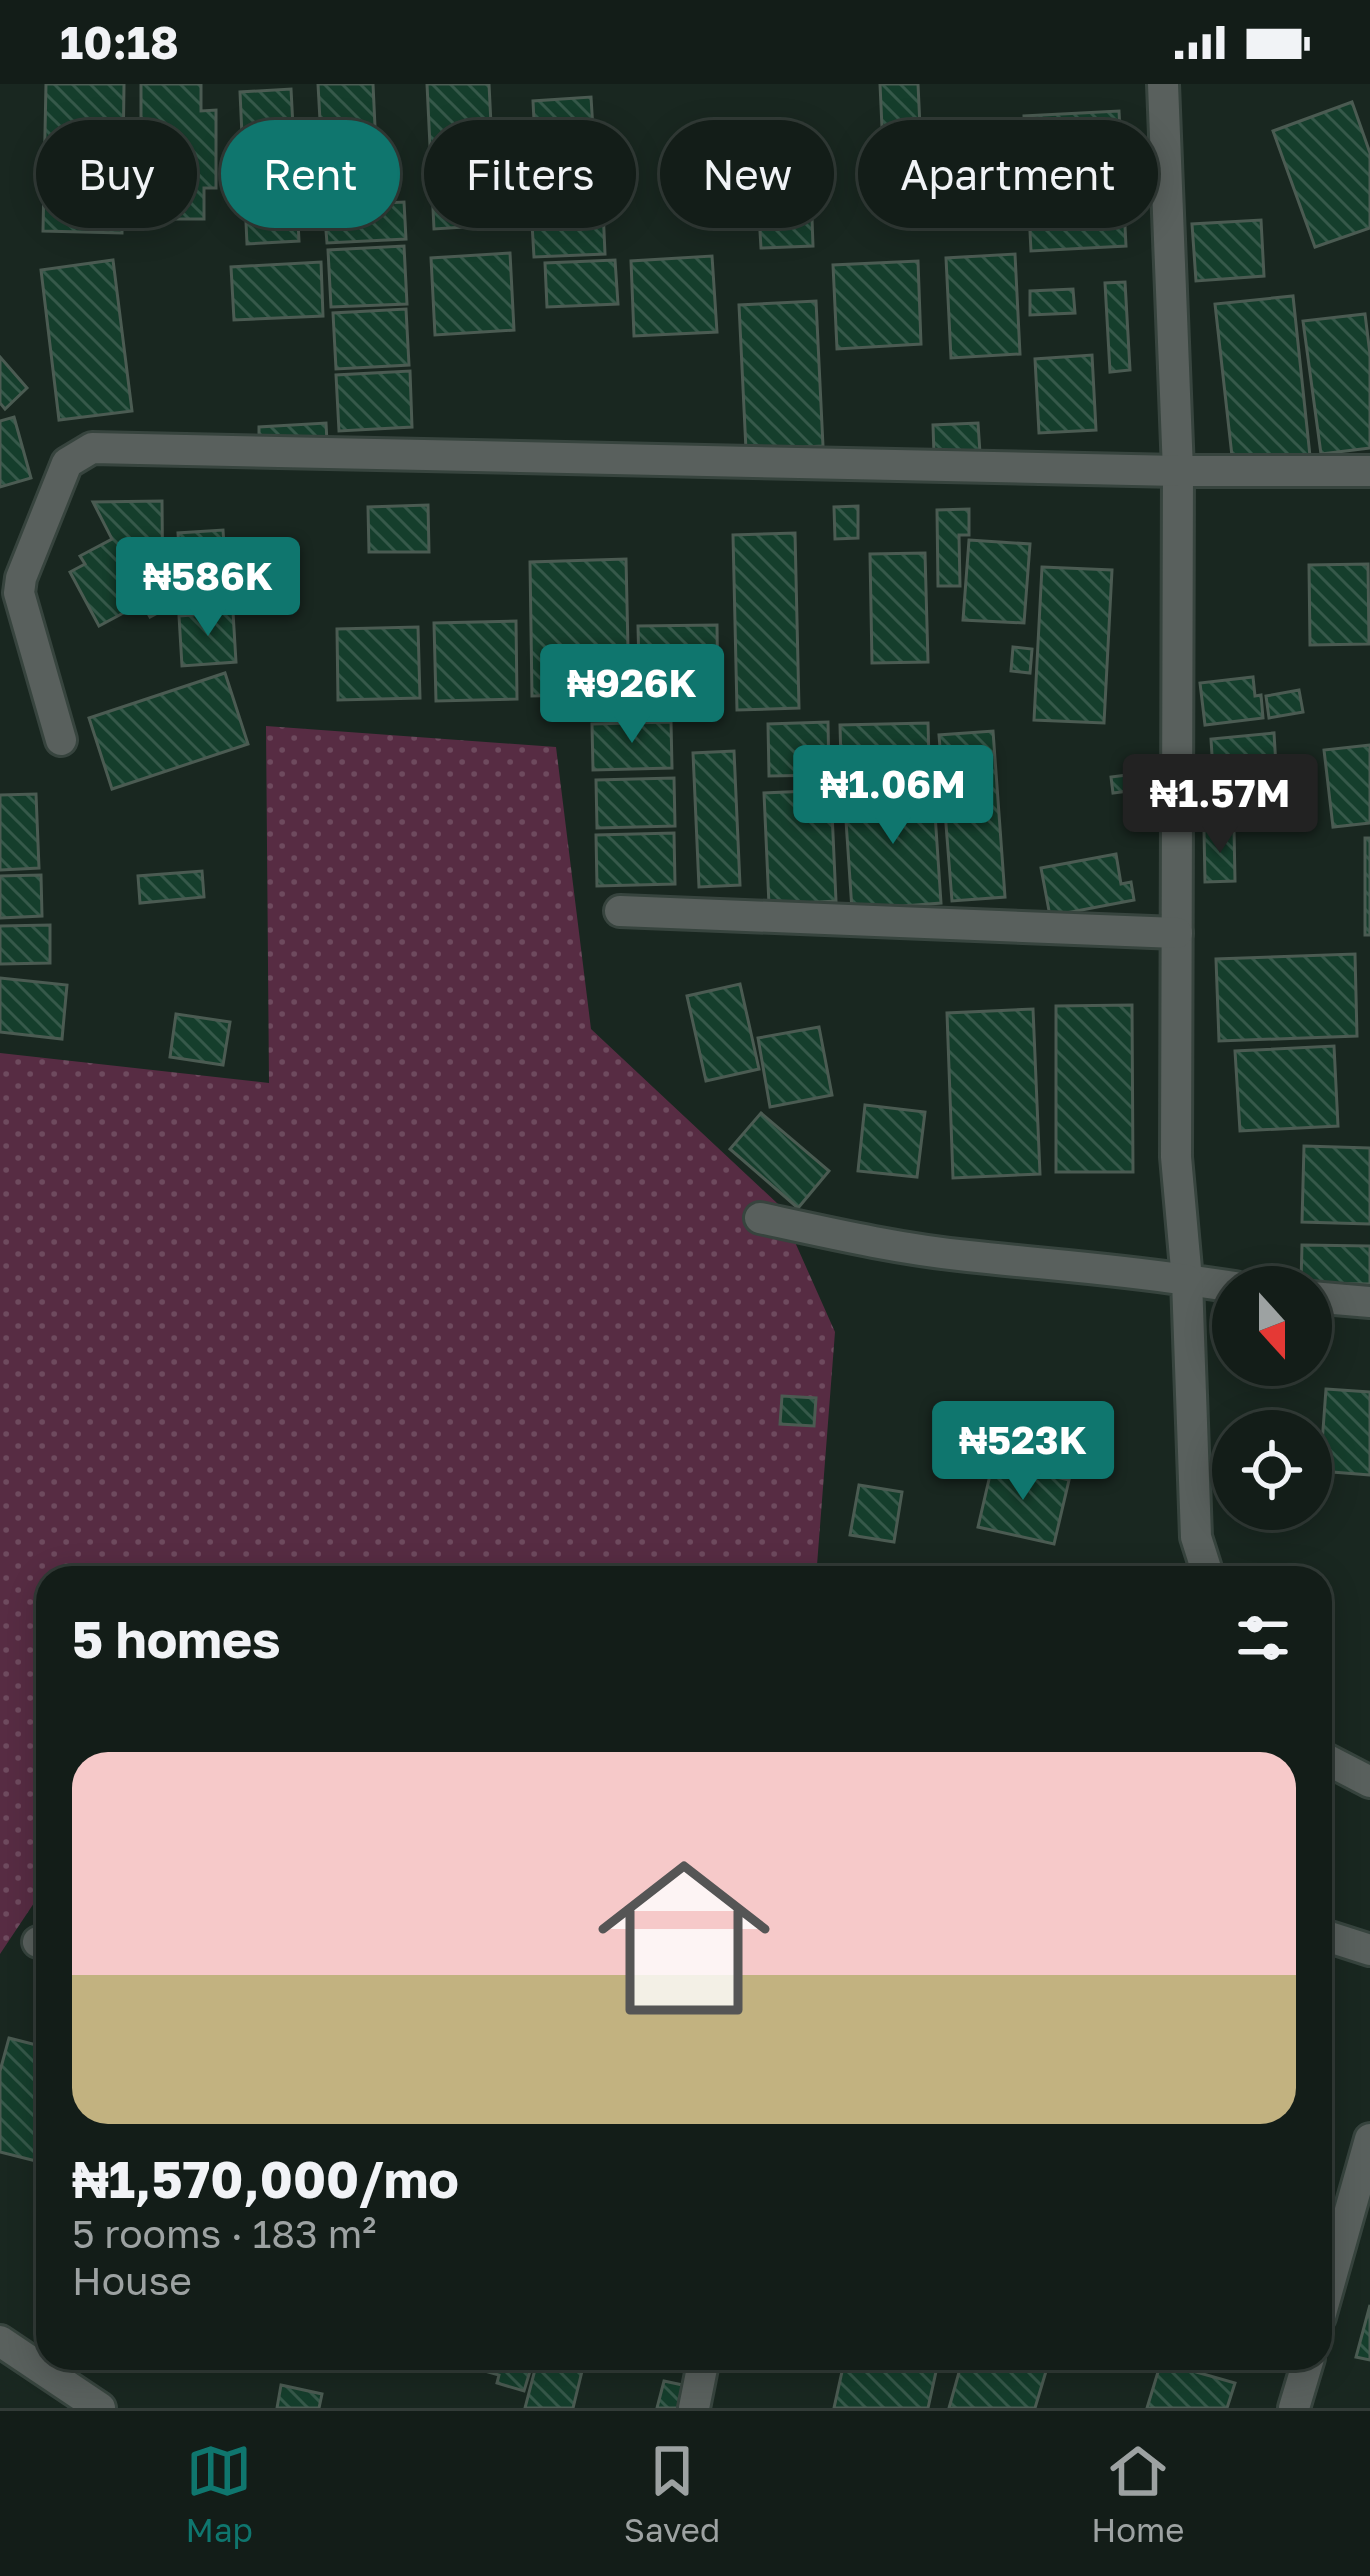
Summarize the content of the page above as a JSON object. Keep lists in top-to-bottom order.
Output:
{
  "north": "bottom",
  "page": {
    "status": "10:18",
    "chip": [
      "Buy",
      "Rent",
      "Filters",
      "New",
      "Apartment"
    ],
    "price": [
      "₦586K",
      "₦926K",
      "₦1.06M",
      "₦1.57M",
      "₦523K"
    ],
    "heading": "5 homes",
    "list": [
      {
        "name": "₦1,570,000/mo",
        "note": "5 rooms · 183 m² · House"
      }
    ],
    "tabs": ["Map", "Saved", "Home"]
  }
}
